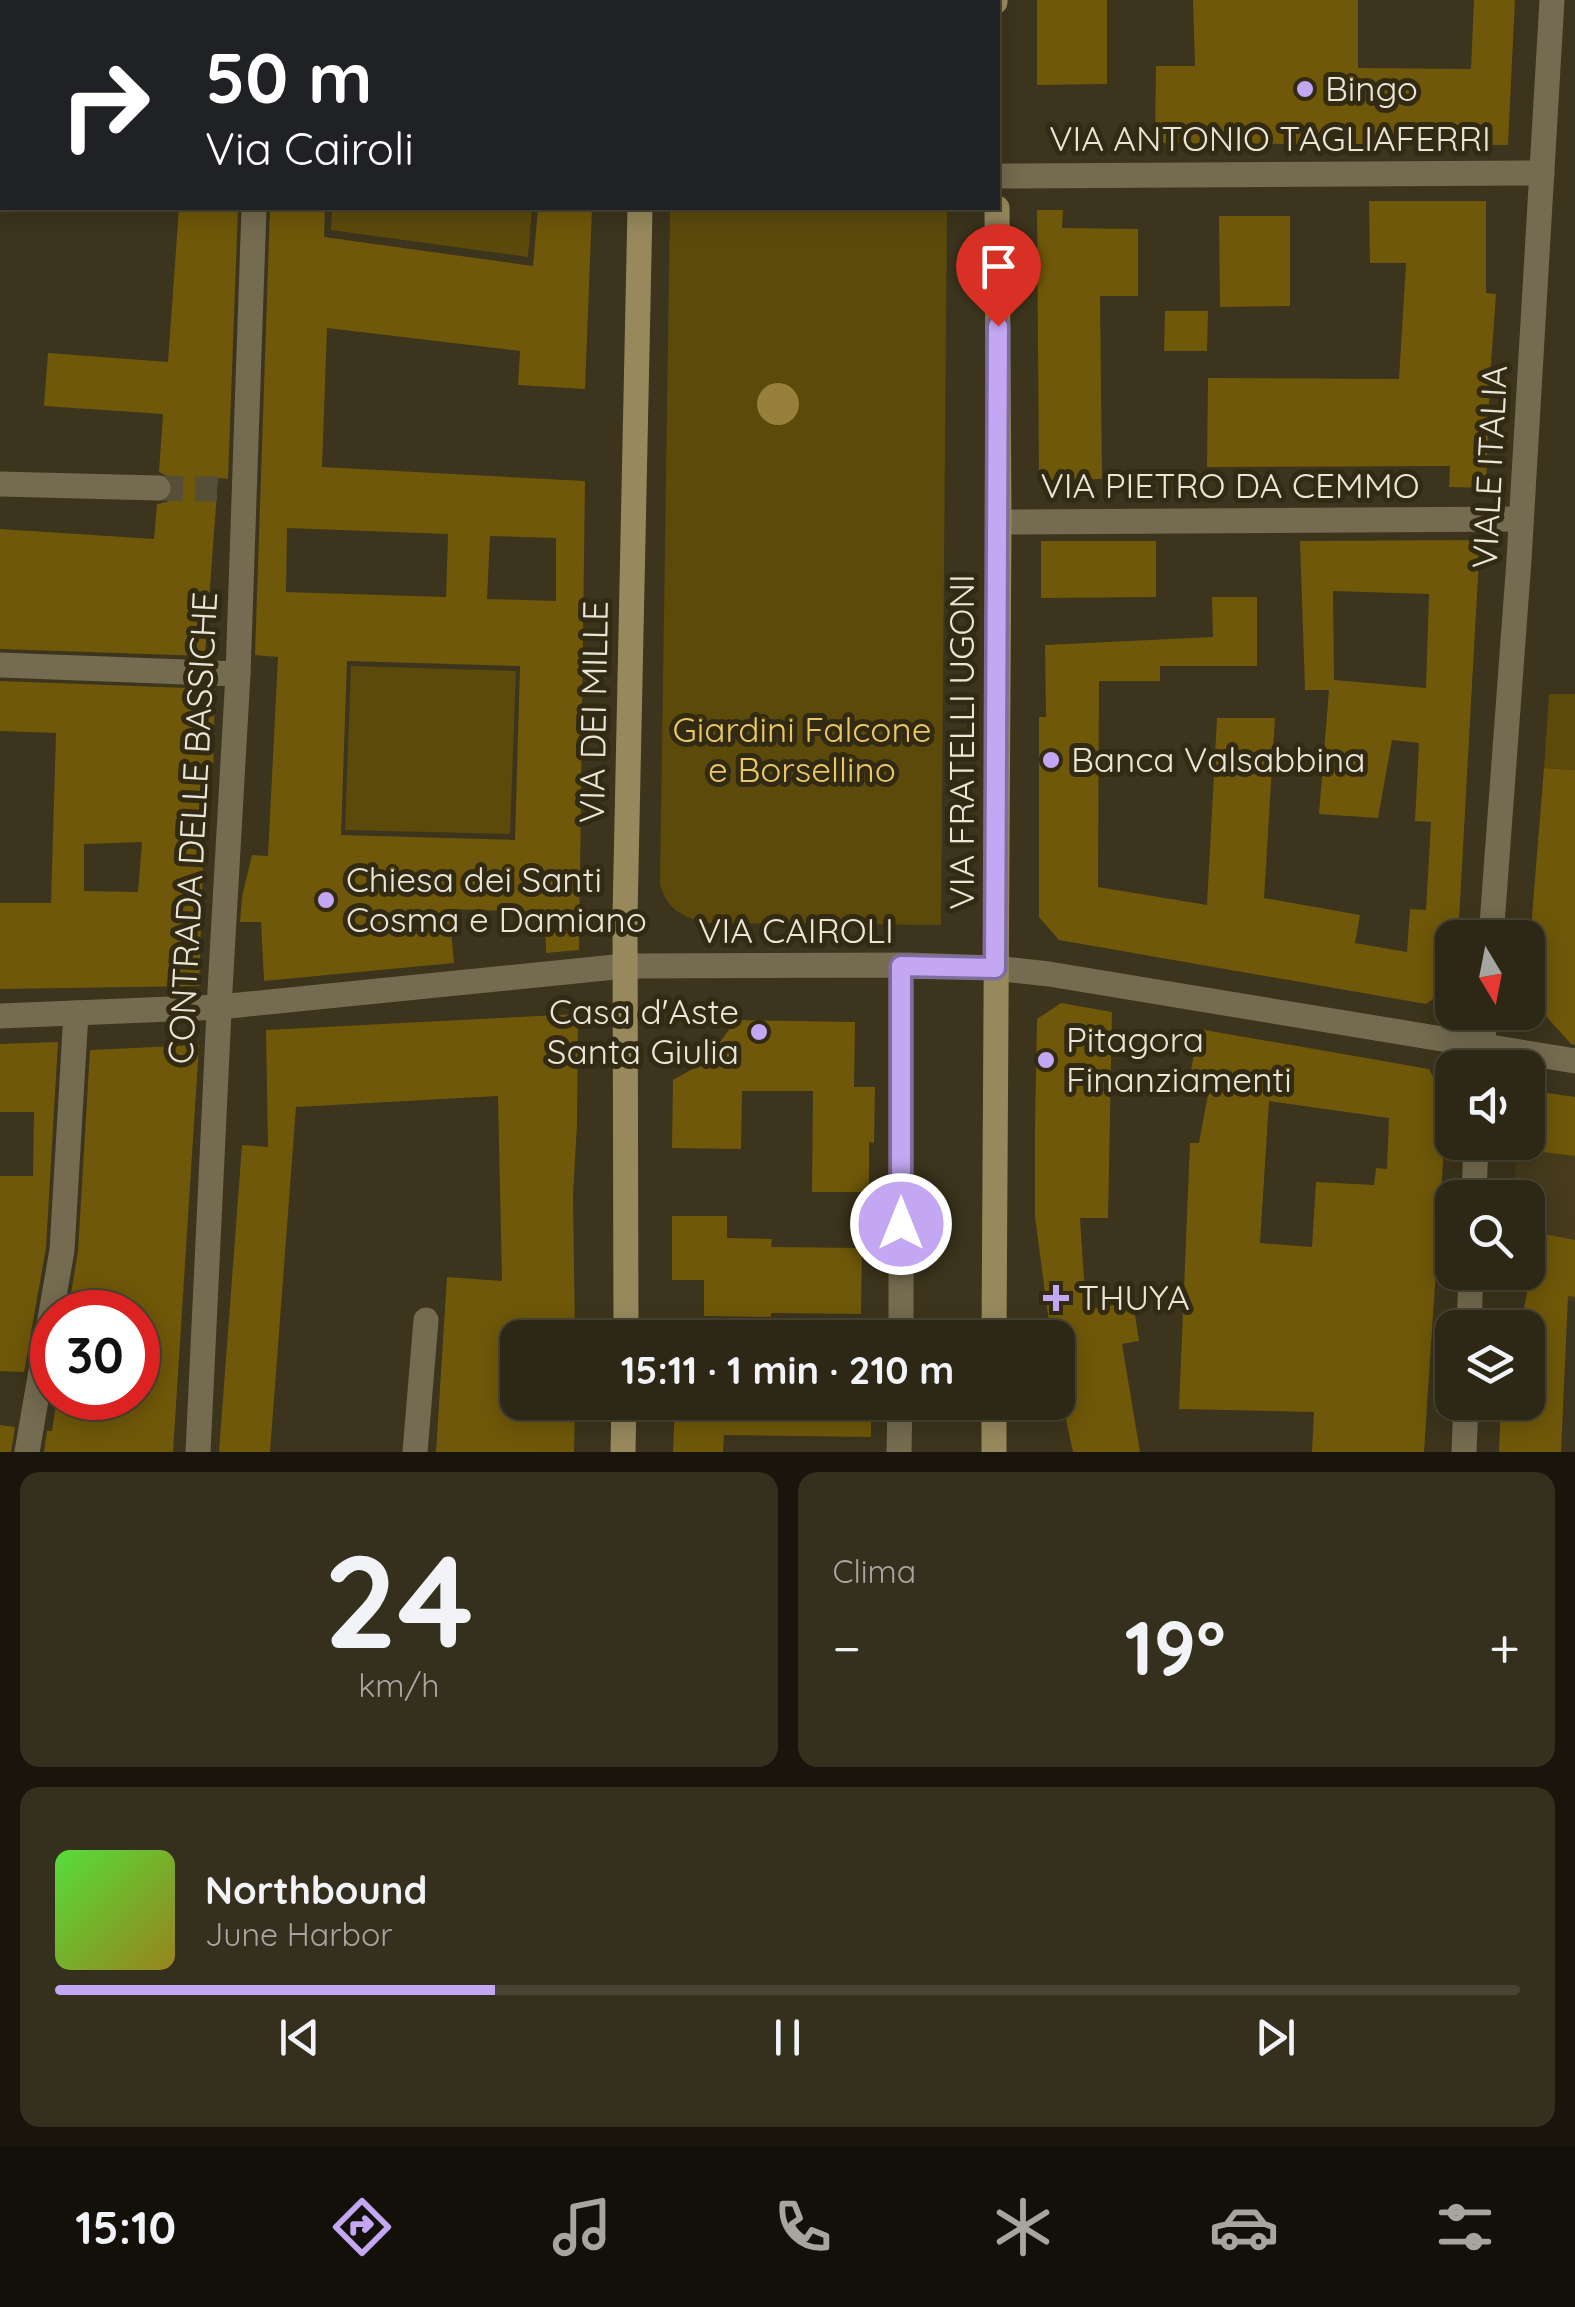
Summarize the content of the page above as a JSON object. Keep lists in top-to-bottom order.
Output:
{
  "streets": {
    "main road": ["VIA DEI MILLE", "VIA FRATELLI UGONI"],
    "street": [
      "VIA ANTONIO TAGLIAFERRI",
      "VIALE ITALIA",
      "VIA PIETRO DA CEMMO",
      "CONTRADA DELLE BASSICHE",
      "VIA CAIROLI"
    ]
  },
  "crossings": [
    ["VIA ANTONIO TAGLIAFERRI", "VIALE ITALIA"],
    ["VIALE ITALIA", "VIA PIETRO DA CEMMO"],
    ["VIA PIETRO DA CEMMO", "VIA FRATELLI UGONI"],
    ["VIA DEI MILLE", "VIA CAIROLI"],
    ["VIA FRATELLI UGONI", "VIA CAIROLI"],
    ["CONTRADA DELLE BASSICHE", "VIA CAIROLI"]
  ],
  "parks": ["Giardini Falcone e Borsellino"],
  "places": {
    "other": [
      "Bingo",
      "Banca Valsabbina",
      "Chiesa dei Santi Cosma e Damiano",
      "Casa d'Aste Santa Giulia",
      "Pitagora Finanziamenti"
    ],
    "health": ["THUYA"]
  },
  "north": "bottom",
  "page": {
    "turn": ["50 m", "Via Cairoli"],
    "limit": "30",
    "trip": "15:11 · 1 min · 210 m",
    "tile": [
      ["24", "km/h"],
      "Clima"
    ],
    "heat": ["−", "19°", "+"],
    "song": ["Northbound", "June Harbor"],
    "tabs": "15:10"
  }
}
